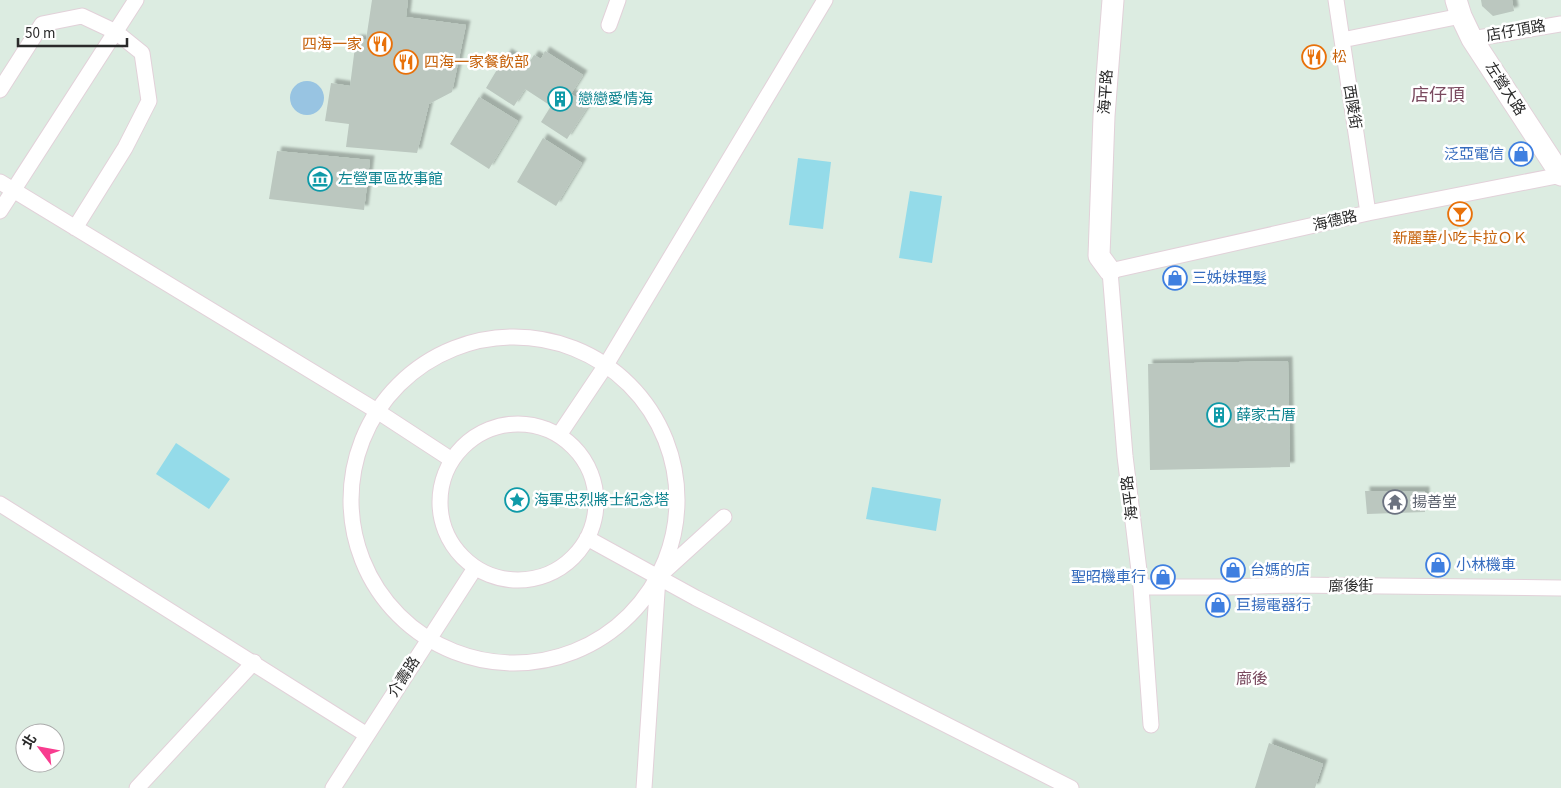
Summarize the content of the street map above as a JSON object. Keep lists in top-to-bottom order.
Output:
{
  "streets": {
    "street": [
      "店仔頂路",
      "左營大路",
      "海平路",
      "西陵街",
      "海德路",
      "廍後街",
      "介壽路"
    ]
  },
  "crossings": [
    ["店仔頂路", "左營大路"],
    ["左營大路", "海德路"],
    ["海平路", "海德路"],
    ["海平路", "廍後街"],
    ["西陵街", "海德路"]
  ],
  "districts": ["店仔頂", "廍後"],
  "places": {
    "restaurant": ["四海一家", "松", "四海一家餐飲部"],
    "building": ["戀戀愛情海", "薛家古厝"],
    "shop": [
      "泛亞電信",
      "三姊妹理髮",
      "小林機車",
      "台媽的店",
      "聖昭機車行",
      "巨揚電器行"
    ],
    "museum": ["左營軍區故事館"],
    "bar": ["新麗華小吃卡拉ＯＫ"],
    "place": ["海軍忠烈將士紀念塔"],
    "temple": ["揚善堂"]
  },
  "scale_bar": "50 m",
  "north": "top left"
}
